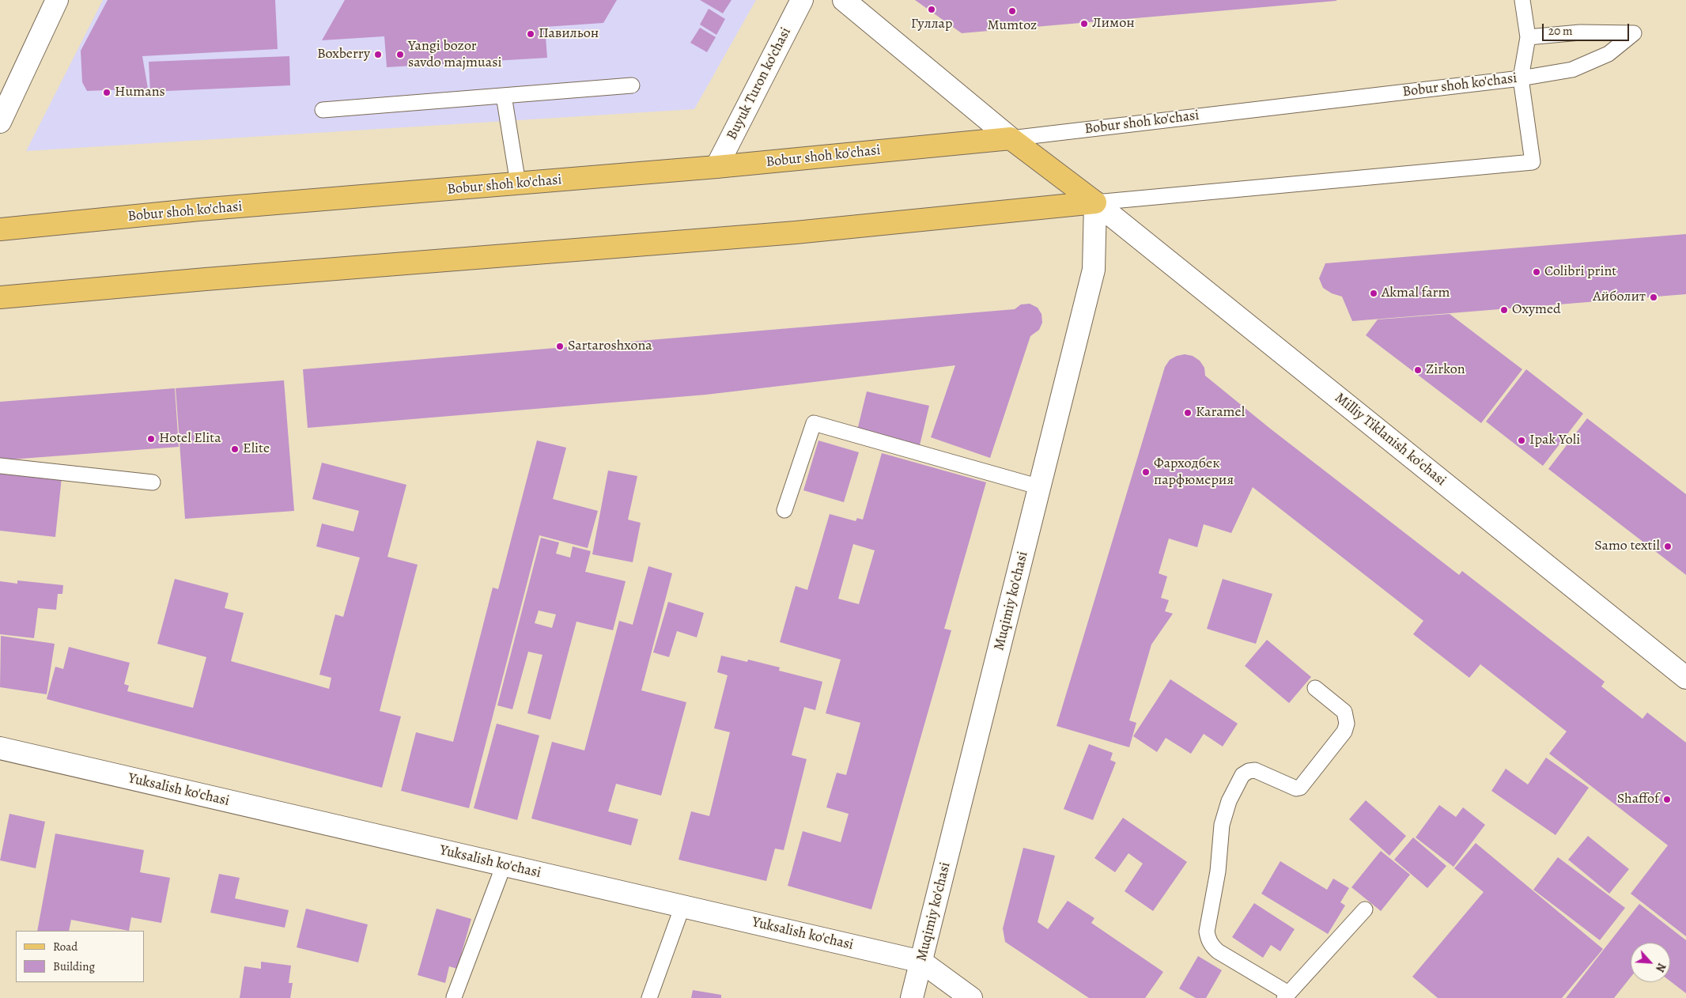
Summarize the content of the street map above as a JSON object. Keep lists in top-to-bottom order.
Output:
{
  "streets": {
    "main road": ["Bobur shoh ko'chasi"],
    "street": [
      "Buyuk Turon ko'chasi",
      "Milliy Tiklanish ko'chasi",
      "Muqimiy ko'chasi",
      "Yuksalish ko'chasi"
    ]
  },
  "crossings": [
    ["Buyuk Turon ko'chasi", "Bobur shoh ko'chasi"],
    ["Milliy Tiklanish ko'chasi", "Muqimiy ko'chasi"],
    ["Muqimiy ko'chasi", "Yuksalish ko'chasi"]
  ],
  "places": [
    "Гуллар",
    "Mumtoz",
    "Лимон",
    "Павильон",
    "Boxberry",
    "Yangi bozor savdo majmuasi",
    "Humans",
    "Colibri print",
    "Akmal farm",
    "Айболит",
    "Oxymed",
    "Sartaroshxona",
    "Zirkon",
    "Karamel",
    "Hotel Elita",
    "Ipak Yoli",
    "Elite",
    "Фарходбек парфюмерия",
    "Samo textil",
    "Shaffof"
  ],
  "legend": ["Road", "Building"],
  "scale_bar": "20 m",
  "north": "bottom right"
}
